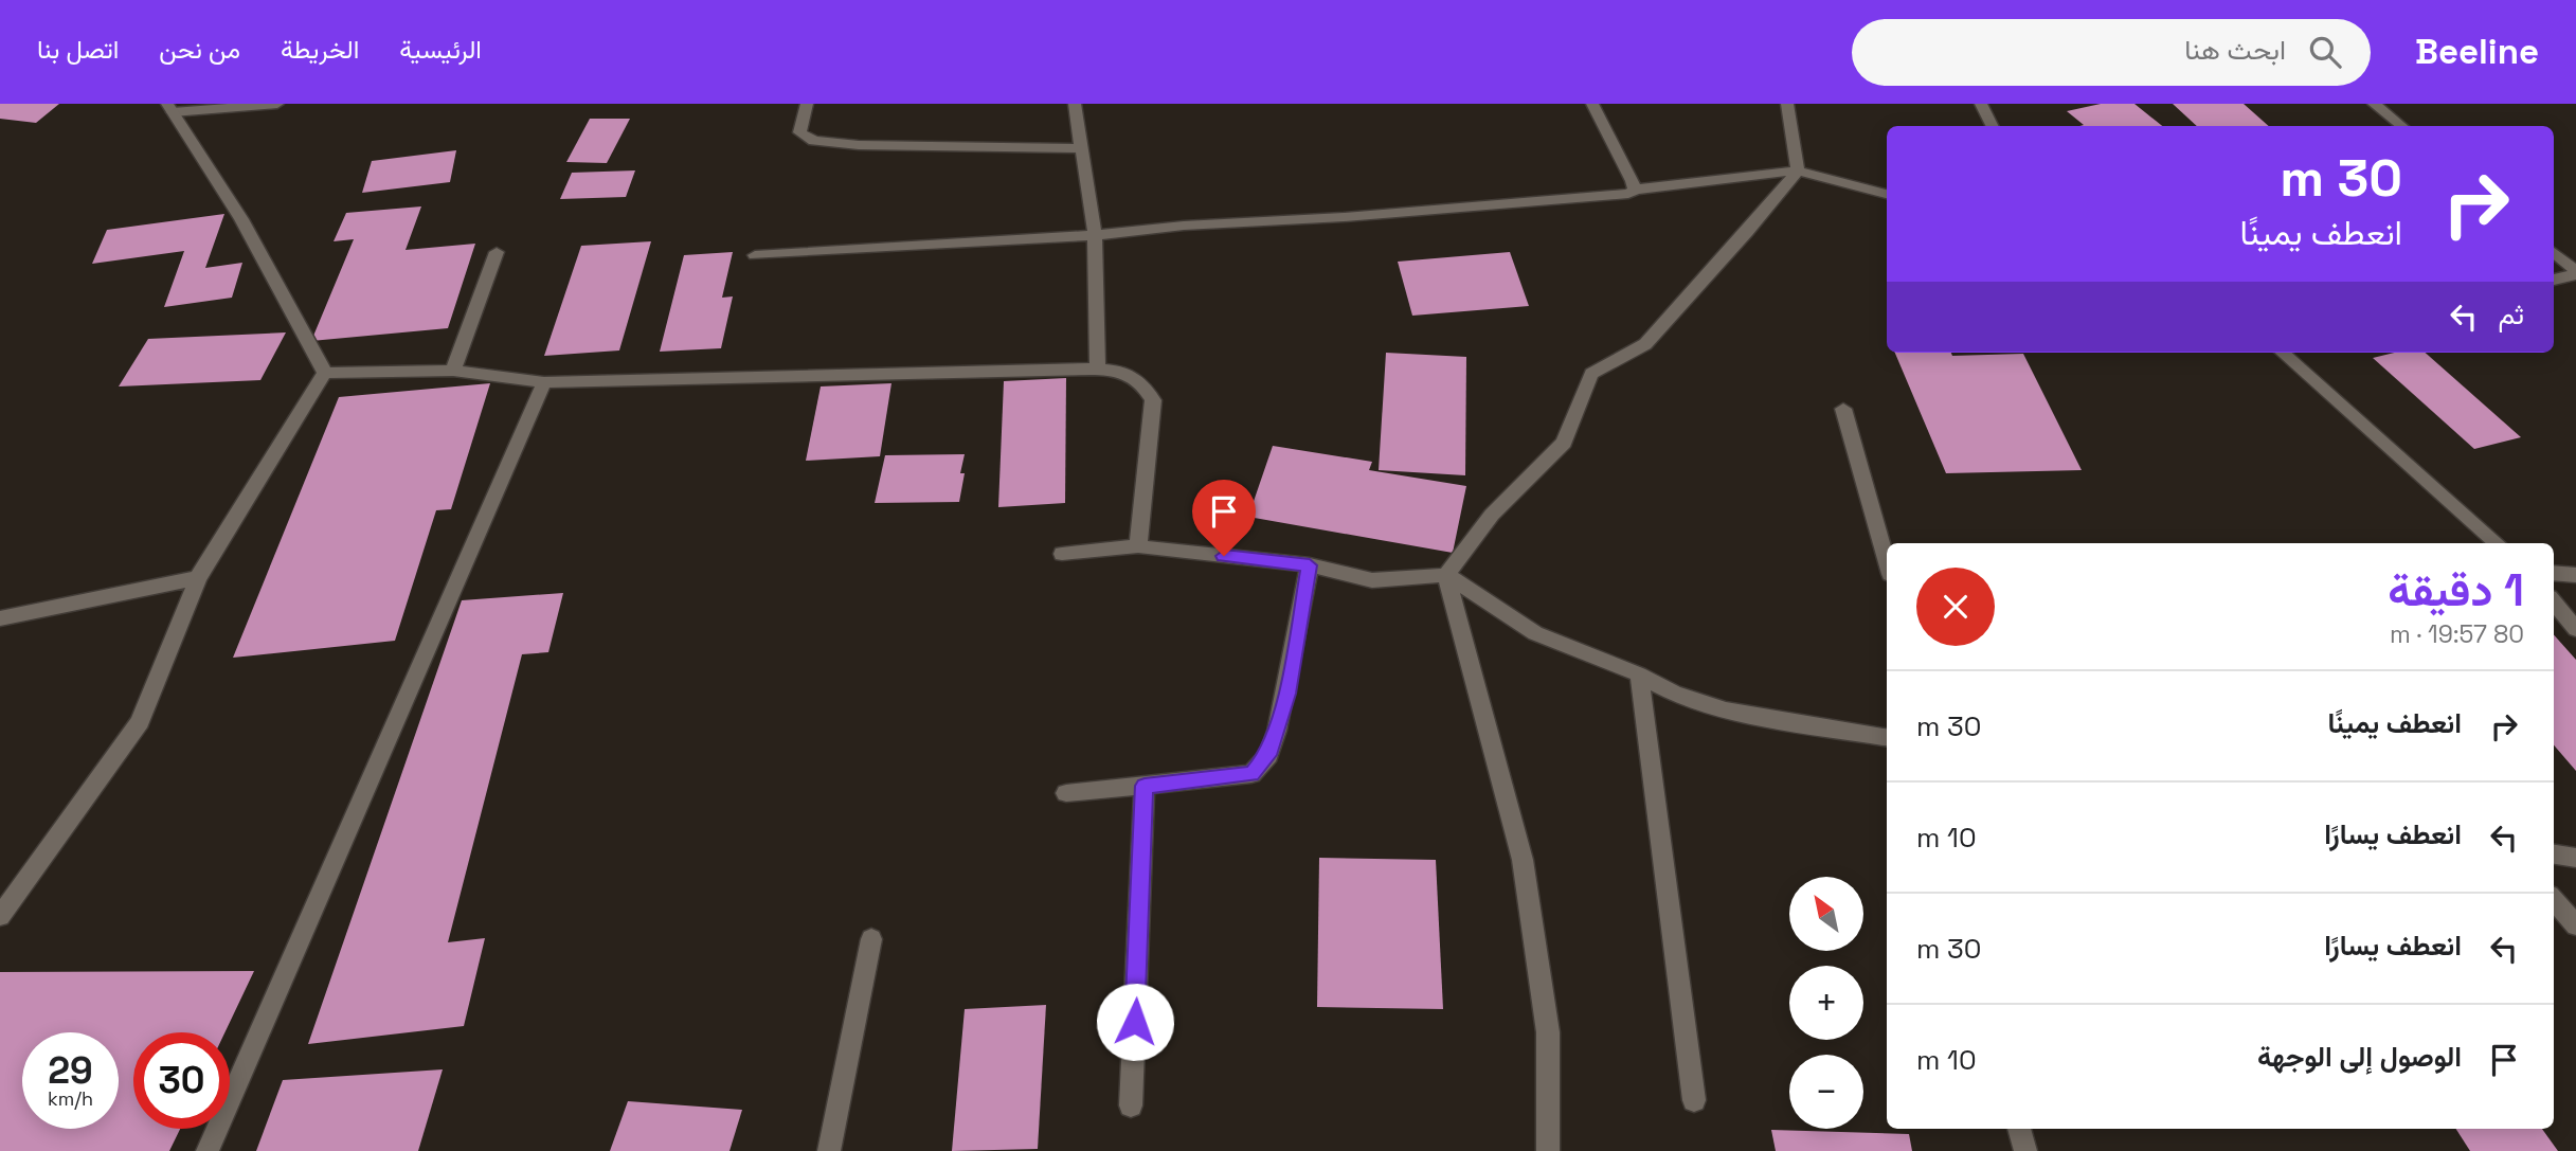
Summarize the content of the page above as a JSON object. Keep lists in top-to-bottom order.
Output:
{
  "north": "top left",
  "page": {
    "header": "Beeline",
    "search": "ابحث هنا",
    "nav": [
      "الرئيسية",
      "الخريطة",
      "من نحن",
      "اتصل بنا"
    ],
    "turn": ["30 m", "انعطف يمينًا"],
    "then": "ثم",
    "heading": ["1 دقيقة", "80 m · 19:57"],
    "list": [
      {
        "name": "انعطف يمينًا",
        "value": "30 m"
      },
      {
        "name": "انعطف يسارًا",
        "value": "10 m"
      },
      {
        "name": "انعطف يسارًا",
        "value": "30 m"
      },
      {
        "name": "الوصول إلى الوجهة",
        "value": "10 m"
      }
    ],
    "map_buttons": ["+", "−"],
    "speed": "29 km/h",
    "limit": "30"
  }
}
